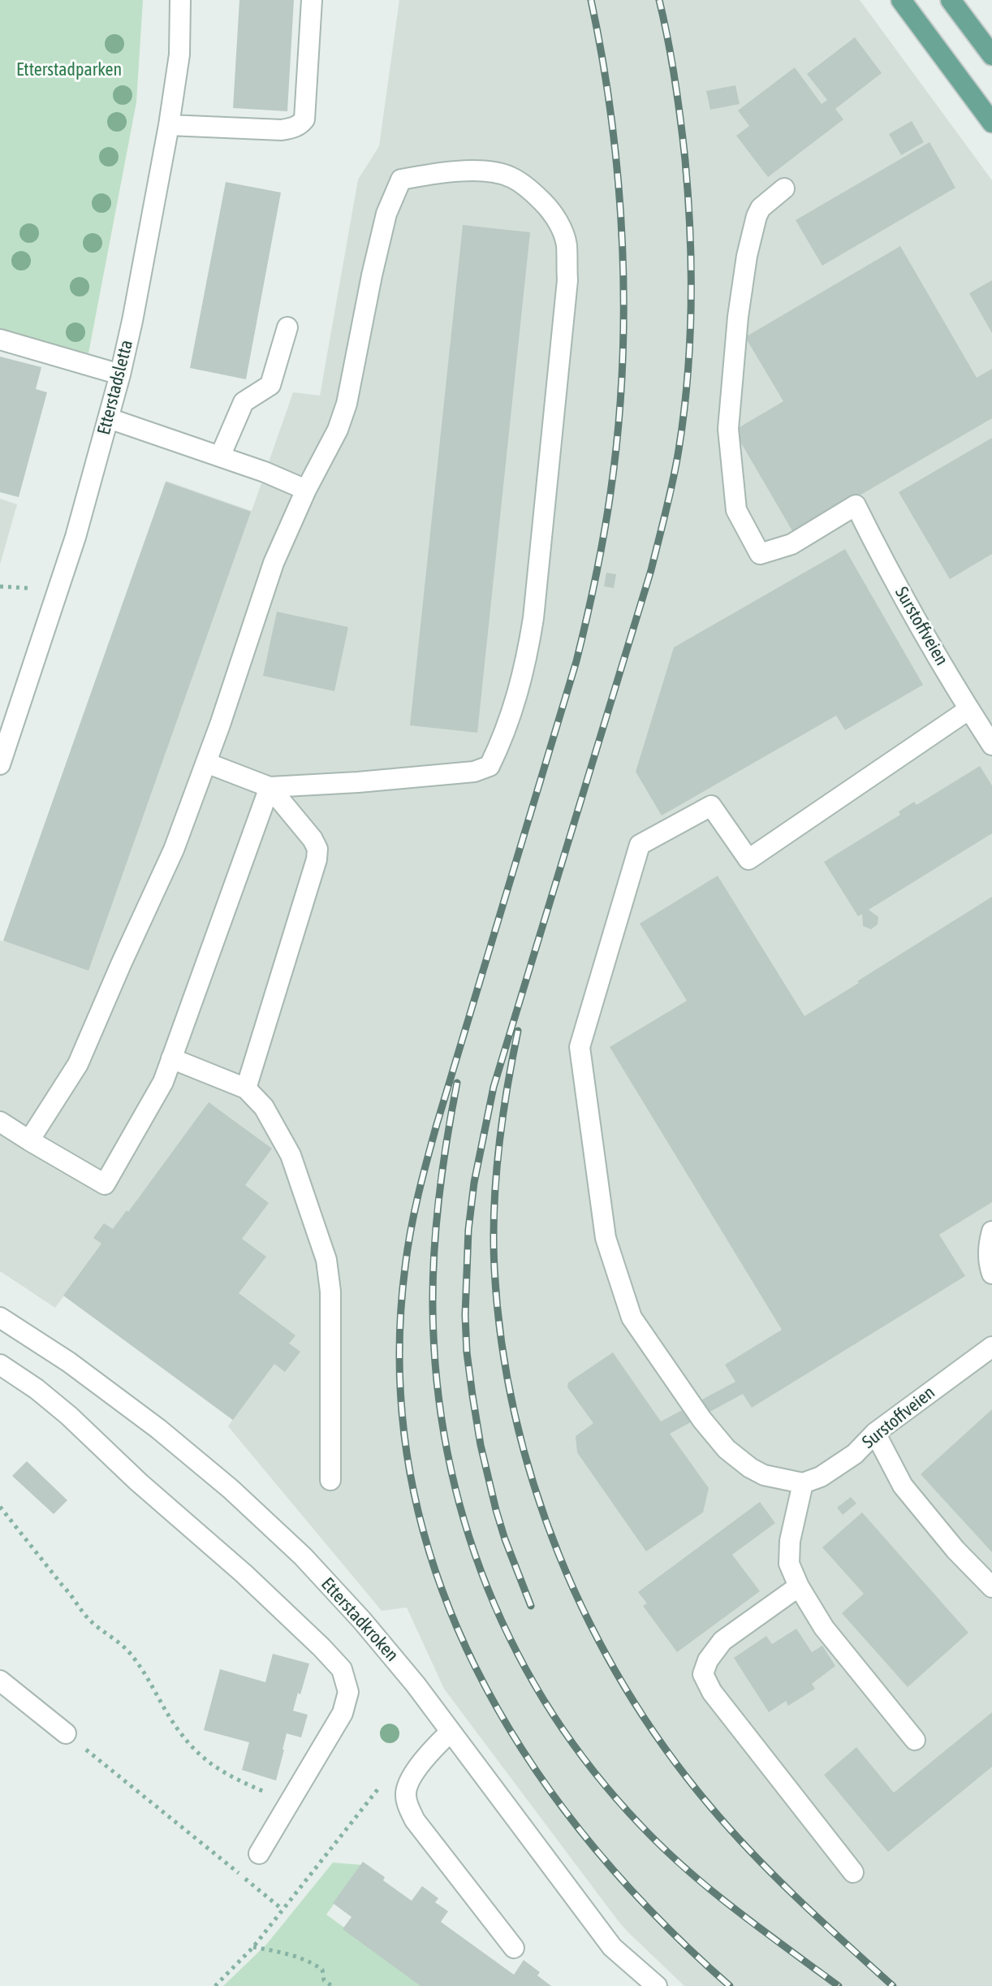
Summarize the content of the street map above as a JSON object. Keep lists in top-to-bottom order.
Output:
{
  "streets": {
    "street": ["Etterstadsletta", "Surstoffveien", "Etterstadkroken"]
  },
  "parks": ["Etterstadparken"]
}
